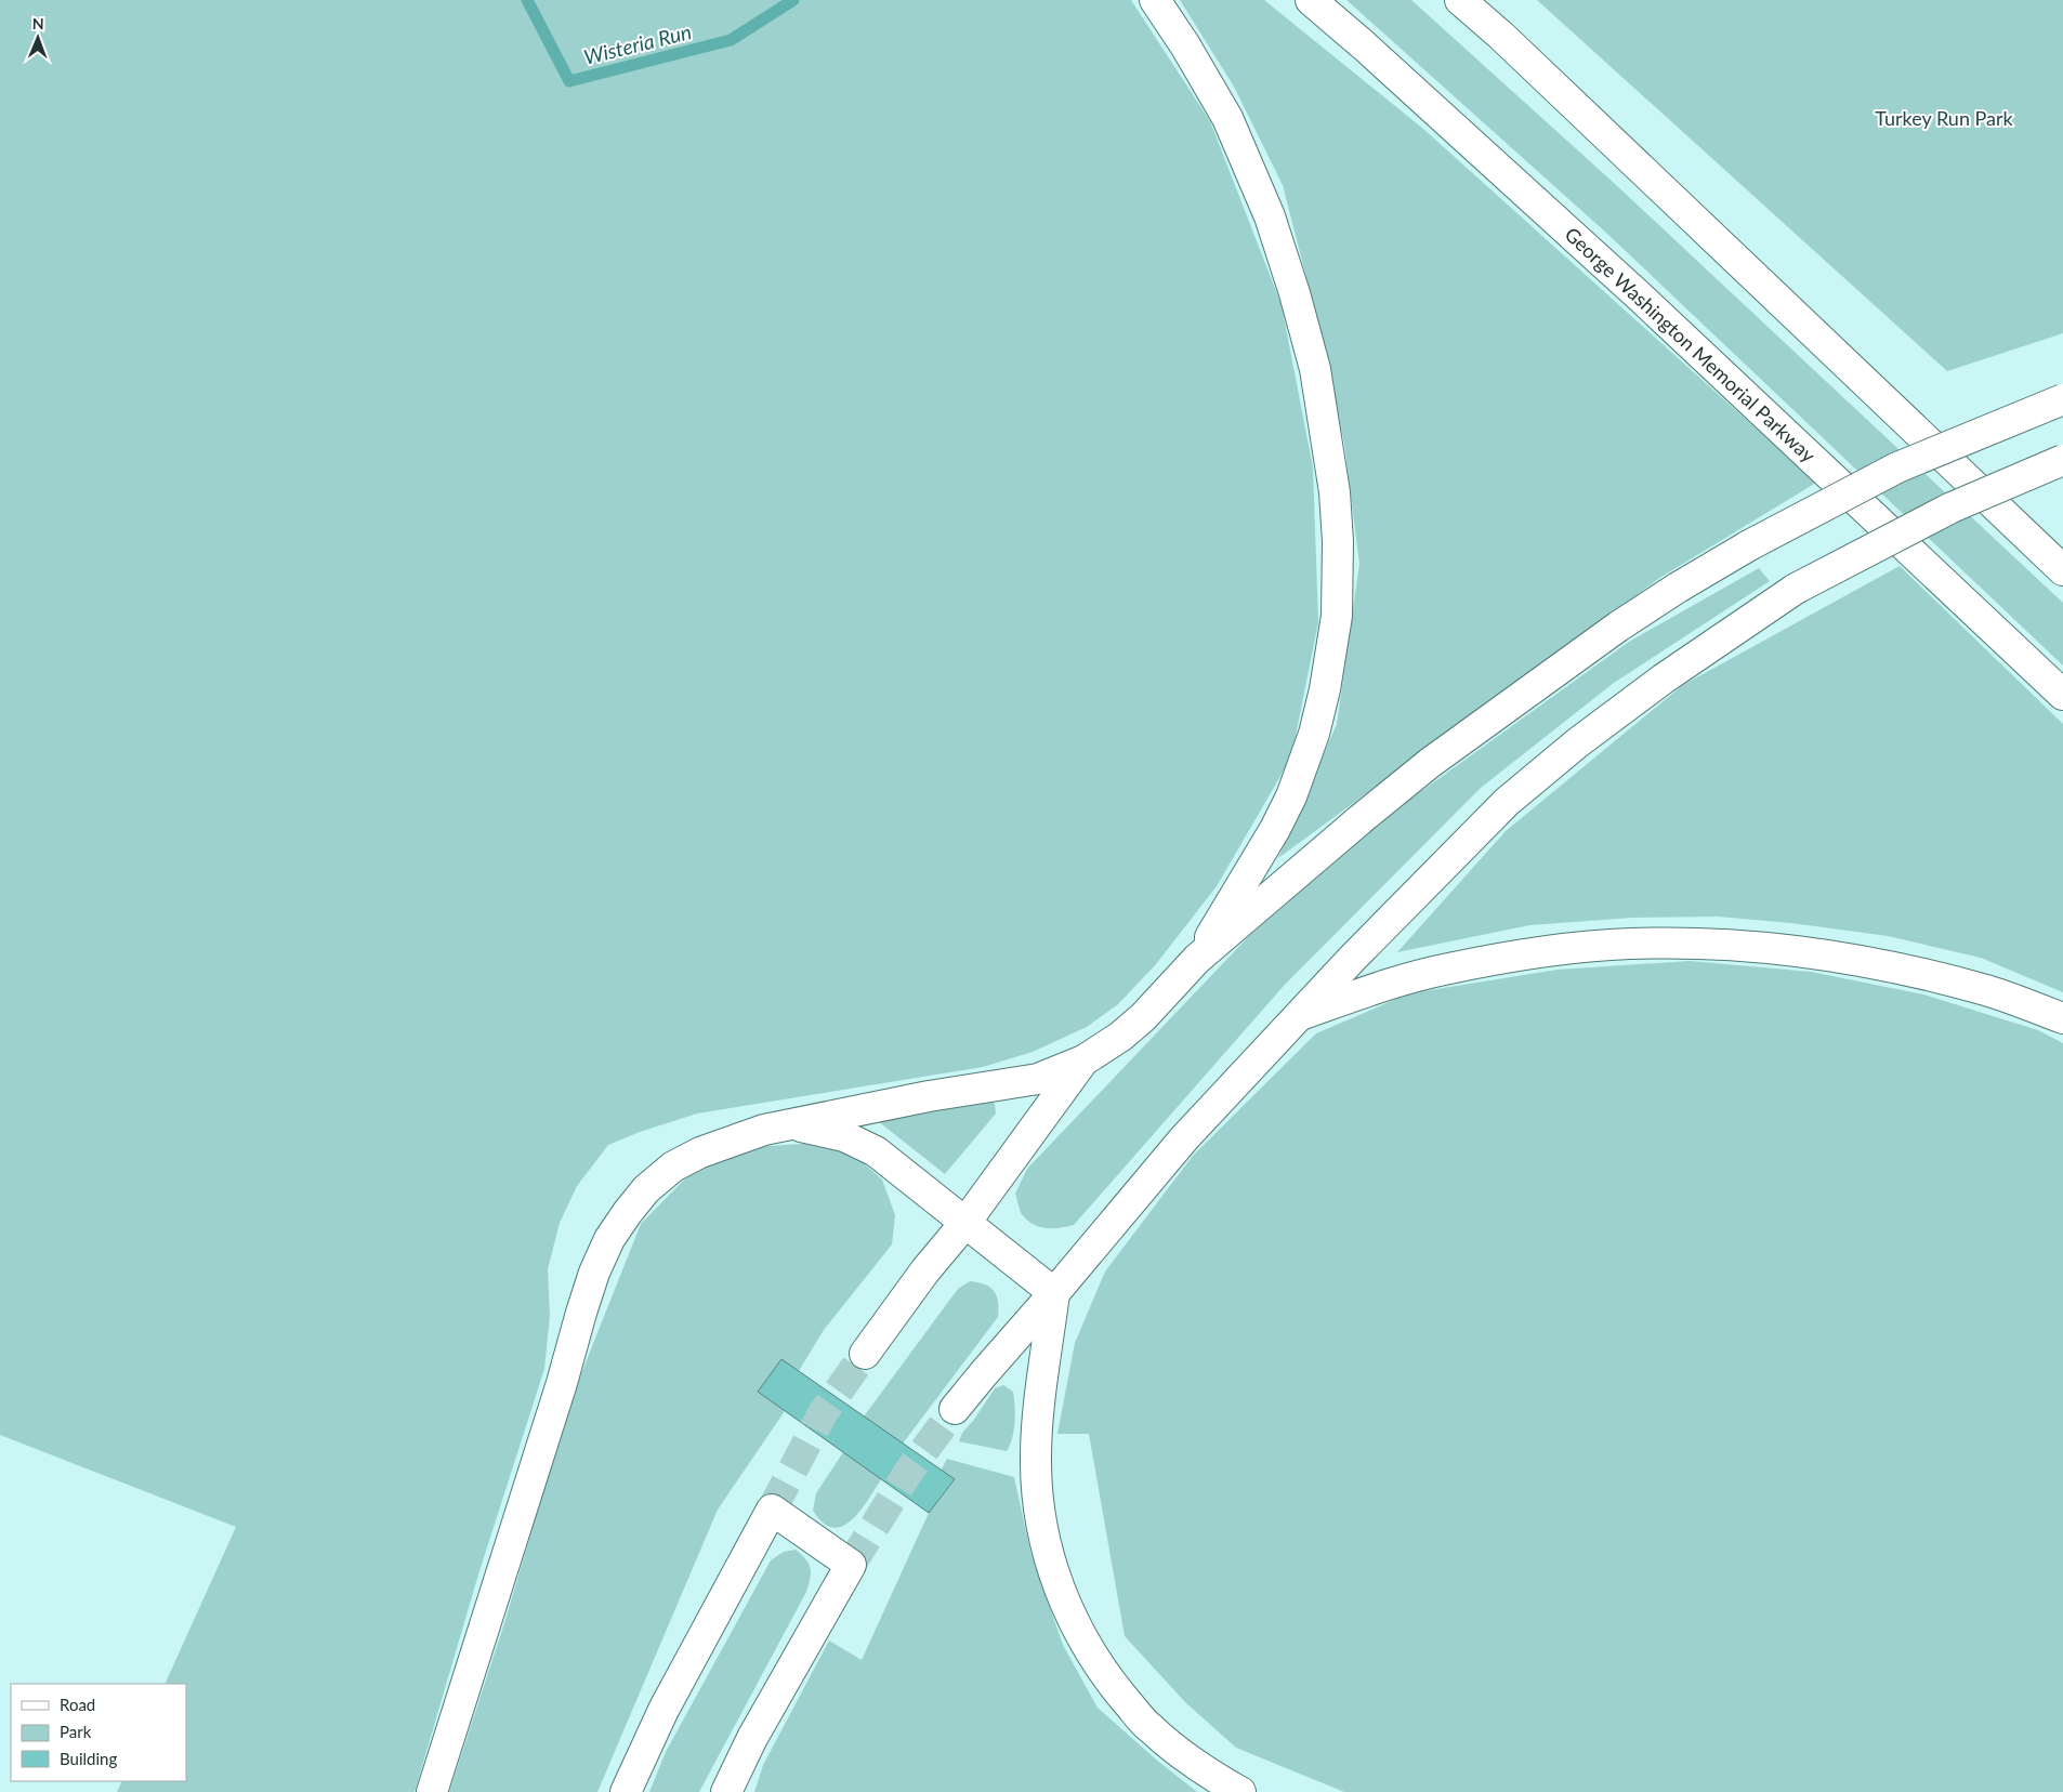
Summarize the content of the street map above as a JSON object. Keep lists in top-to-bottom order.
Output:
{
  "streets": {
    "main road": ["George Washington Memorial Parkway"]
  },
  "water": ["Wisteria Run"],
  "parks": ["Turkey Run Park"],
  "legend": ["Road", "Park", "Building"],
  "north": "top"
}
